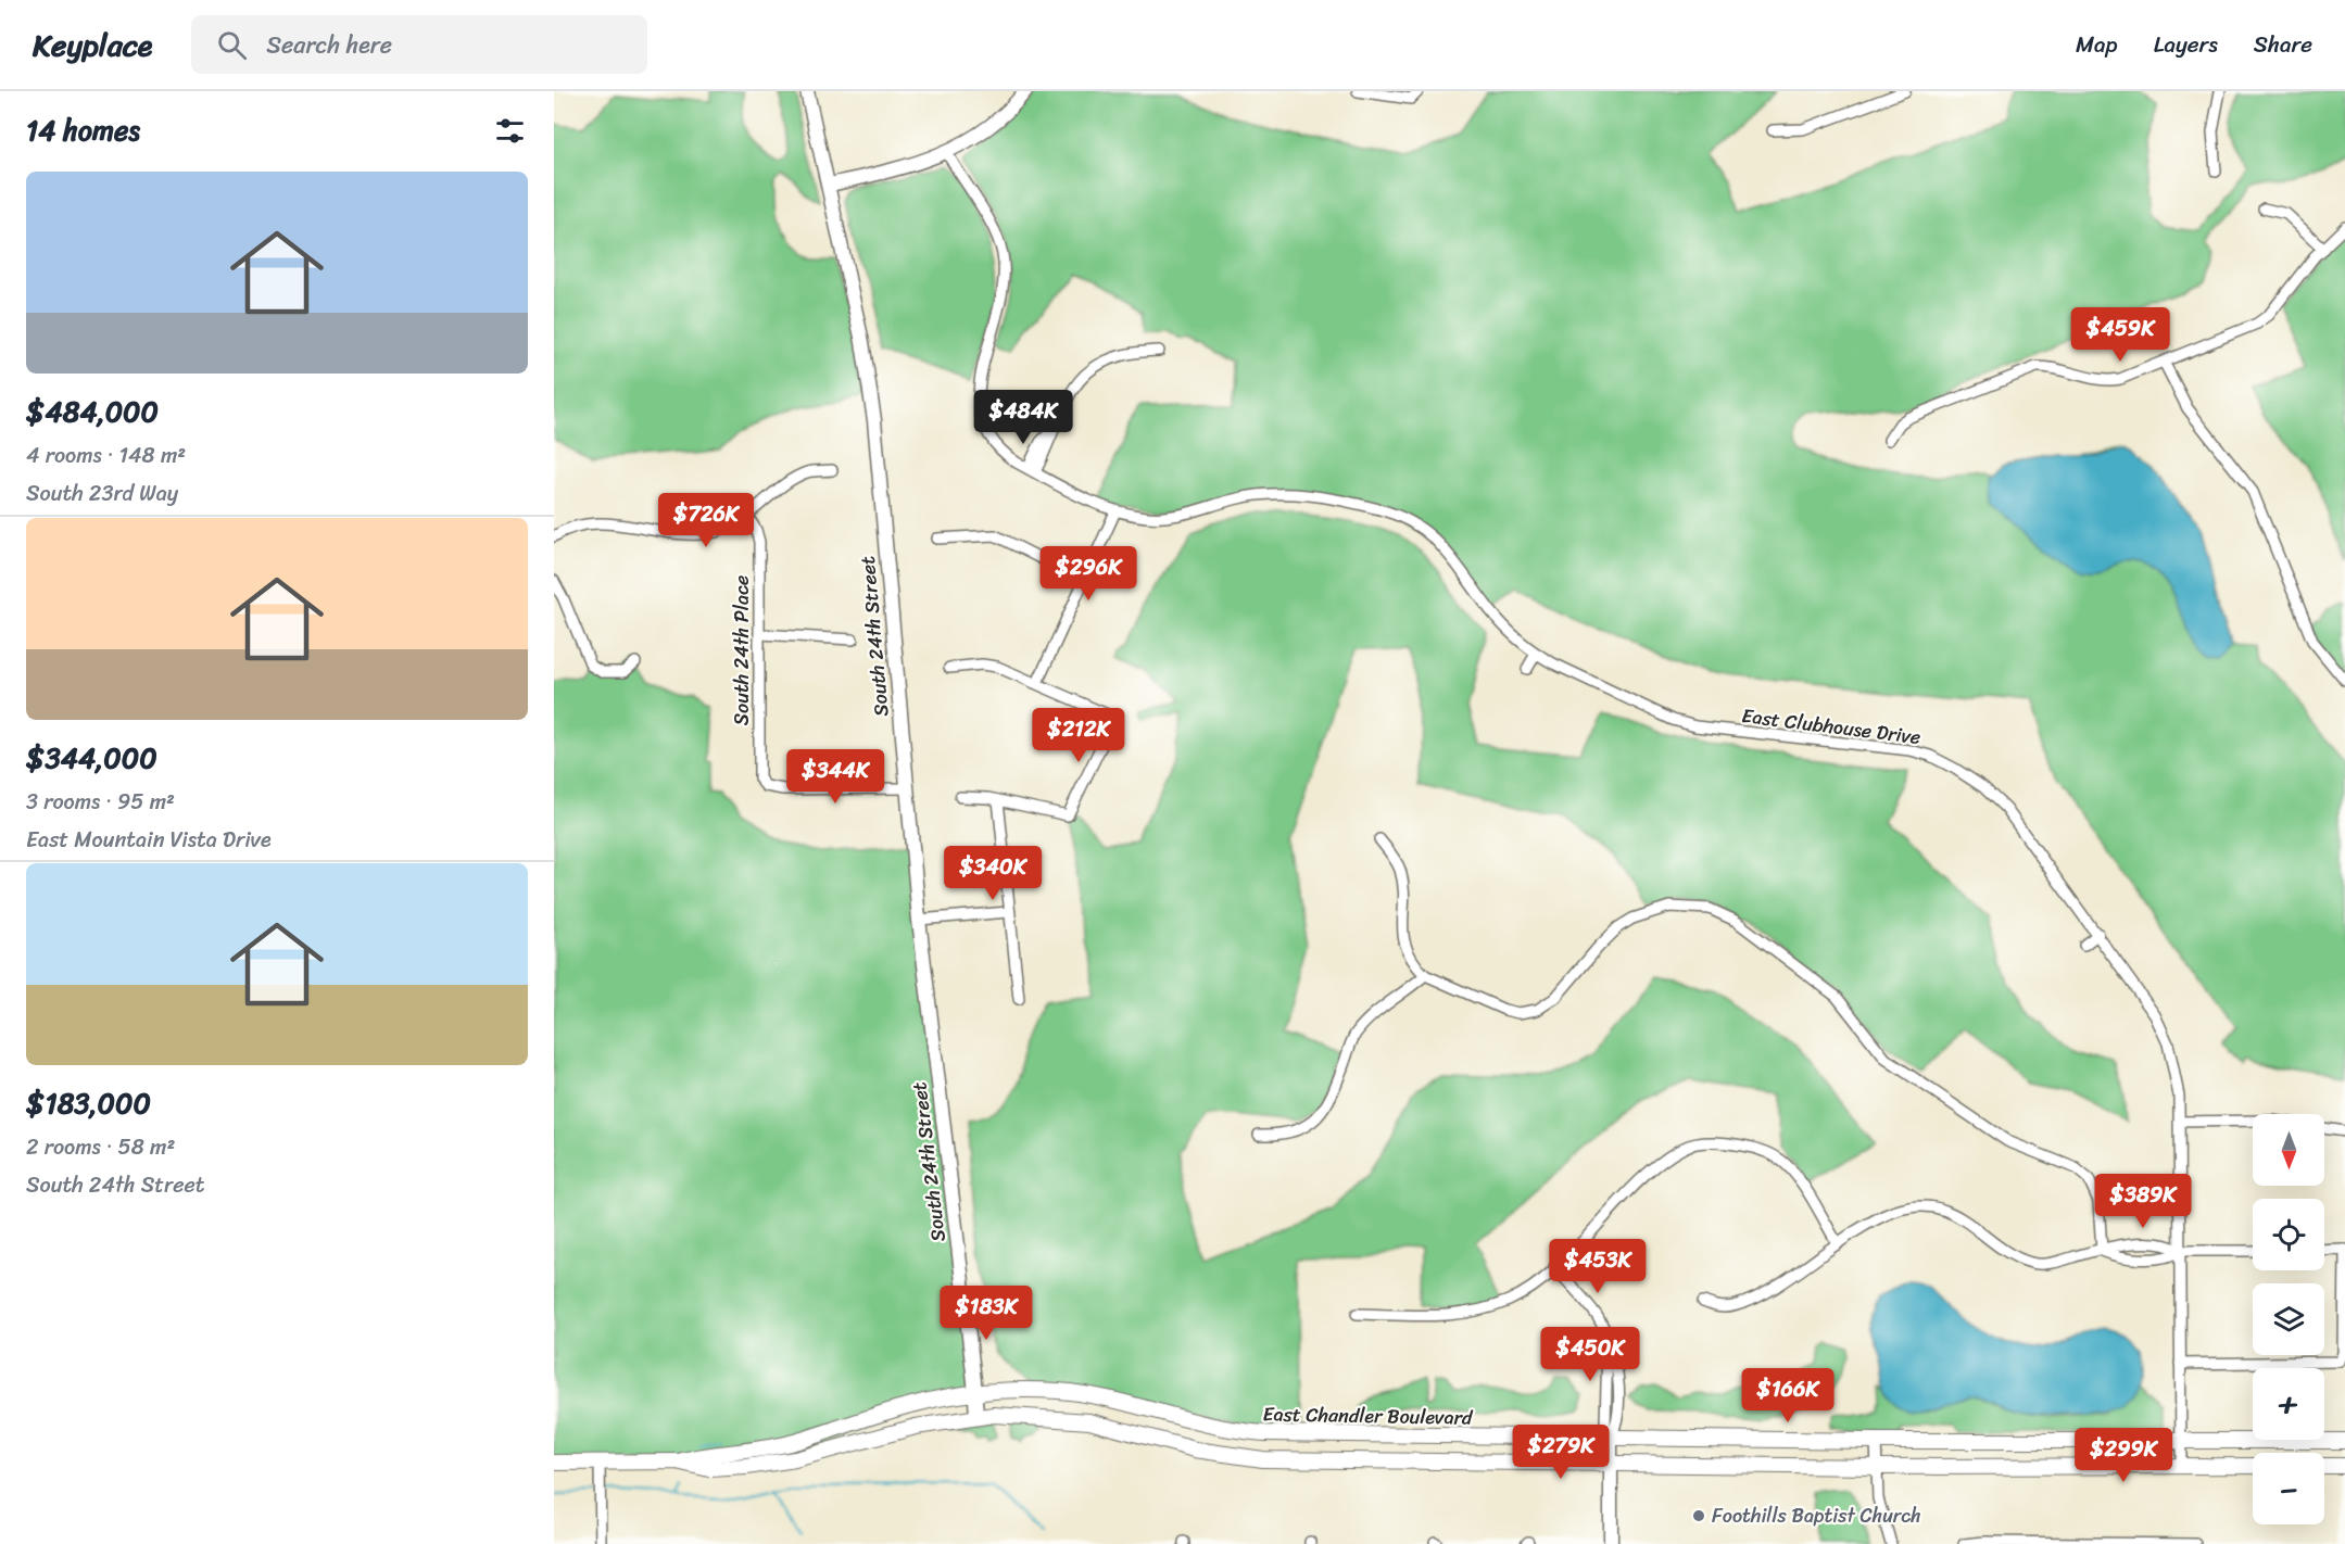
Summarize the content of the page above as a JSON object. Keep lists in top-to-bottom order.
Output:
{
  "streets": {
    "main road": ["East Chandler Boulevard"],
    "street": ["South 24th Street", "South 24th Place", "East Clubhouse Drive"]
  },
  "crossings": [
    ["South 24th Street", "South 24th Place"],
    ["South 24th Street", "East Chandler Boulevard"],
    ["East Clubhouse Drive", "East Chandler Boulevard"]
  ],
  "places": ["Foothills Baptist Church"],
  "north": "bottom",
  "page": {
    "header": "Keyplace",
    "search": "Search here",
    "nav": ["Map", "Layers", "Share"],
    "heading": "14 homes",
    "list": [
      {
        "name": "$484,000",
        "note": "4 rooms · 148 m² · South 23rd Way"
      },
      {
        "name": "$344,000",
        "note": "3 rooms · 95 m² · East Mountain Vista Drive"
      },
      {
        "name": "$183,000",
        "note": "2 rooms · 58 m² · South 24th Street"
      }
    ],
    "price": [
      "$459K",
      "$484K",
      "$726K",
      "$296K",
      "$212K",
      "$344K",
      "$340K",
      "$389K",
      "$453K",
      "$183K",
      "$450K",
      "$166K",
      "$279K",
      "$299K"
    ],
    "map_buttons": ["+", "−"]
  }
}
